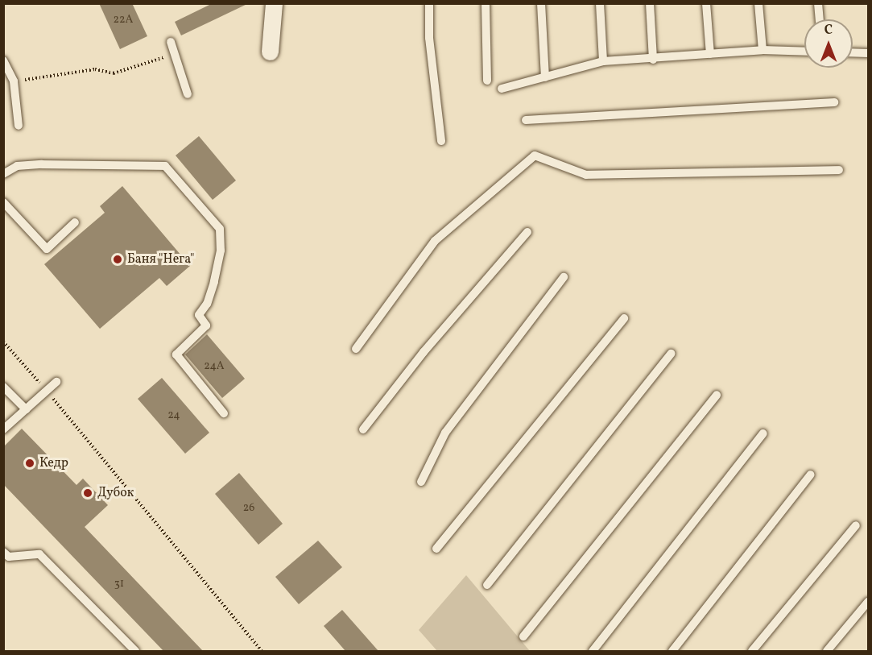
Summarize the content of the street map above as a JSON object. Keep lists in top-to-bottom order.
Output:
{
  "places": ["Баня \"Нега\"", "Кедр", "Дубок"],
  "house_numbers": [
    "22А",
    "24А",
    "24",
    "26",
    "31"
  ],
  "north": "top"
}
